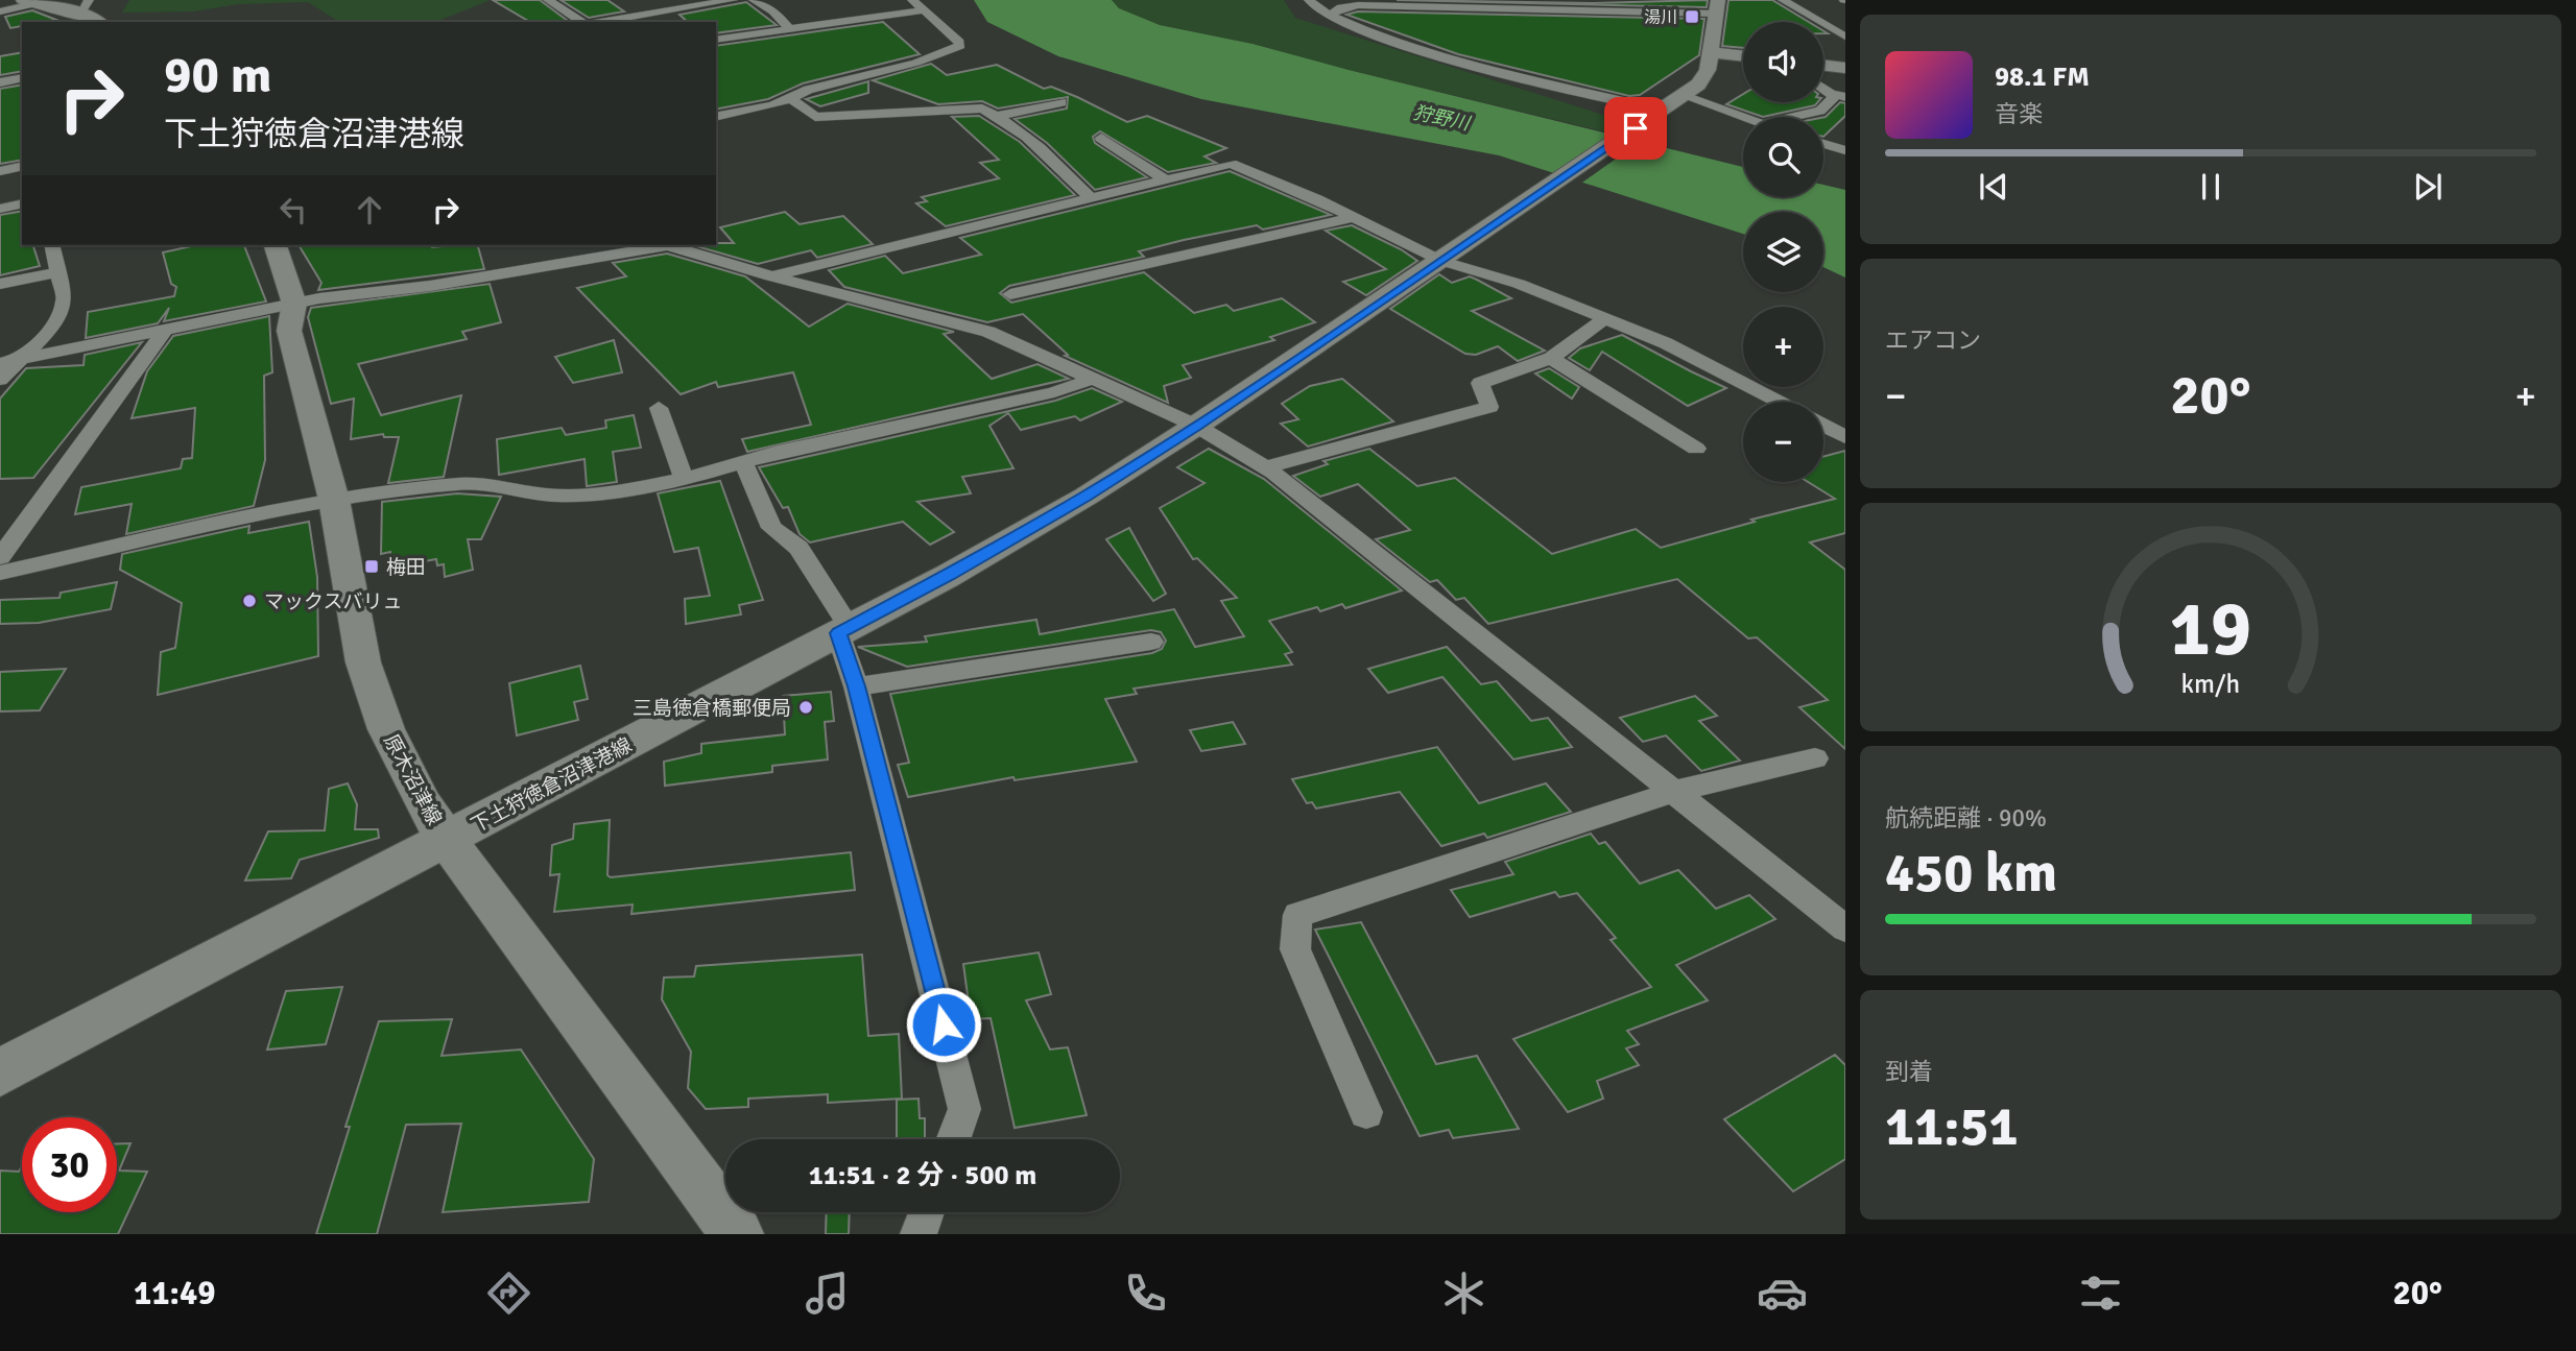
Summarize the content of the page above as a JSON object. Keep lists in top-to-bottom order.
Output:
{
  "streets": {
    "main road": ["原木沼津線", "下土狩徳倉沼津港線"]
  },
  "crossings": [
    ["原木沼津線", "下土狩徳倉沼津港線"]
  ],
  "water": ["狩野川"],
  "places": {
    "transit": ["湯川", "梅田"],
    "other": ["マックスバリュ", "三島徳倉橋郵便局"]
  },
  "page": {
    "map_buttons": ["+", "−"],
    "turn": ["90 m", "下土狩徳倉沼津港線"],
    "song": ["98.1 FM", "音楽"],
    "tile": [
      "エアコン",
      ["航続距離 · 90%", "450 km"],
      ["到着", "11:51"]
    ],
    "heat": ["−", "20°", "+"],
    "limit": "30",
    "trip": "11:51 · 2 分 · 500 m",
    "tabs": ["11:49", "20°"],
    "gauge": ["19", "km/h"]
  }
}
